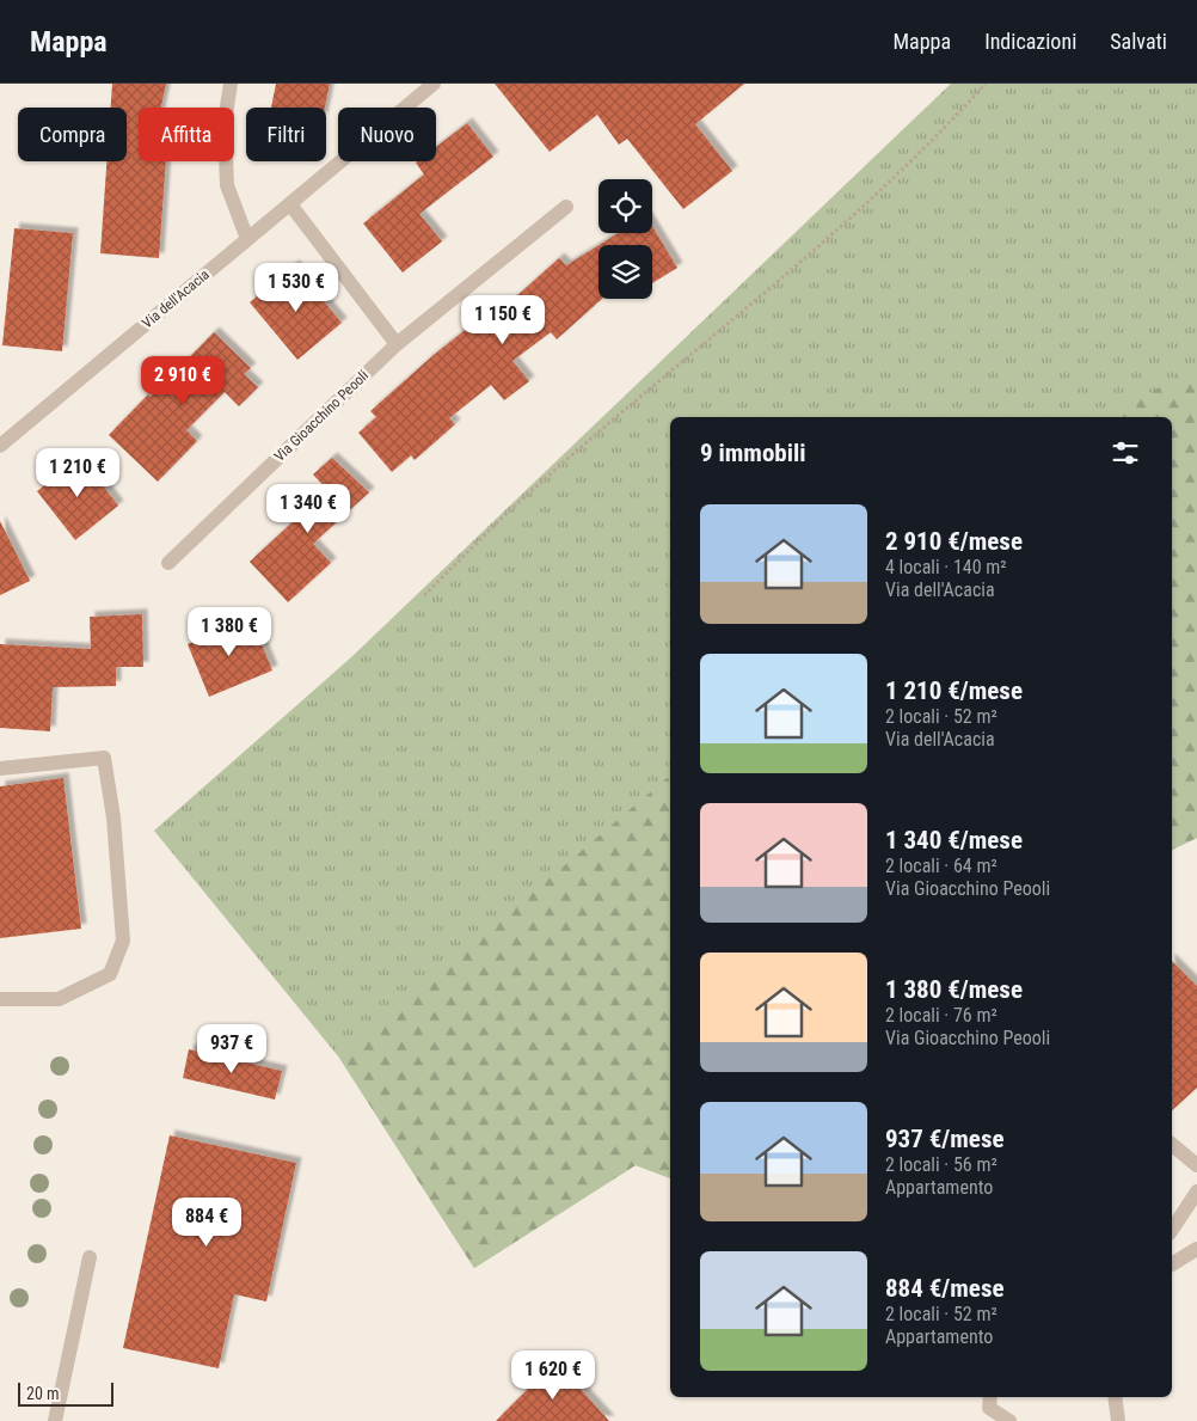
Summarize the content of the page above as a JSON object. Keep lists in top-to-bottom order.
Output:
{
  "streets": {
    "street": ["Via dell'Acacia", "Via Gioacchino Peooli"]
  },
  "scale_bar": "20 m",
  "page": {
    "header": "Mappa",
    "nav": ["Mappa", "Indicazioni", "Salvati"],
    "chip": [
      "Compra",
      "Affitta",
      "Filtri",
      "Nuovo"
    ],
    "price": [
      "1 530 €",
      "1 150 €",
      "2 910 €",
      "1 210 €",
      "1 340 €",
      "1 380 €",
      "937 €",
      "884 €",
      "1 620 €"
    ],
    "heading": "9 immobili",
    "list": [
      {
        "name": "2 910 €/mese",
        "note": "4 locali · 140 m² · Via dell'Acacia"
      },
      {
        "name": "1 210 €/mese",
        "note": "2 locali · 52 m² · Via dell'Acacia"
      },
      {
        "name": "1 340 €/mese",
        "note": "2 locali · 64 m² · Via Gioacchino Peooli"
      },
      {
        "name": "1 380 €/mese",
        "note": "2 locali · 76 m² · Via Gioacchino Peooli"
      },
      {
        "name": "937 €/mese",
        "note": "2 locali · 56 m² · Appartamento"
      },
      {
        "name": "884 €/mese",
        "note": "2 locali · 52 m² · Appartamento"
      }
    ],
    "scale": "20 m"
  }
}
